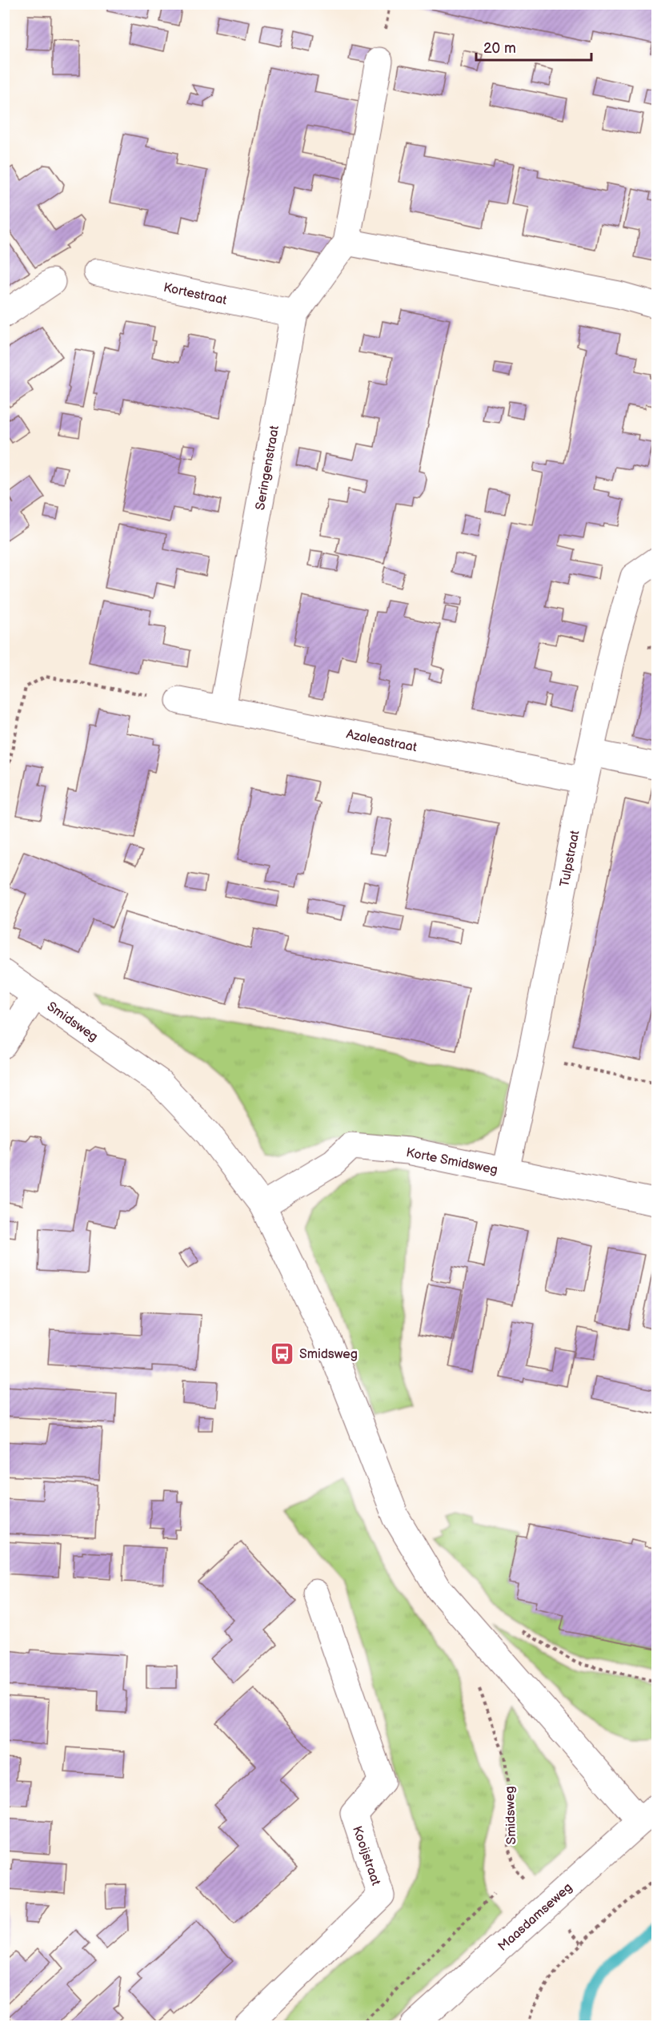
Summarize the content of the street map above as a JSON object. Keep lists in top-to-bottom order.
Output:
{
  "streets": {
    "street": [
      "Kortestraat",
      "Seringenstraat",
      "Azaleastraat",
      "Tulpstraat",
      "Smidsweg",
      "Korte Smidsweg",
      "Kooijstraat",
      "Maasdamseweg"
    ]
  },
  "crossings": [
    ["Kortestraat", "Seringenstraat"],
    ["Seringenstraat", "Azaleastraat"],
    ["Azaleastraat", "Tulpstraat"],
    ["Tulpstraat", "Korte Smidsweg"],
    ["Smidsweg", "Korte Smidsweg"],
    ["Smidsweg", "Maasdamseweg"]
  ],
  "places": {
    "bus stop": ["Smidsweg"]
  },
  "scale_bar": "20 m"
}
